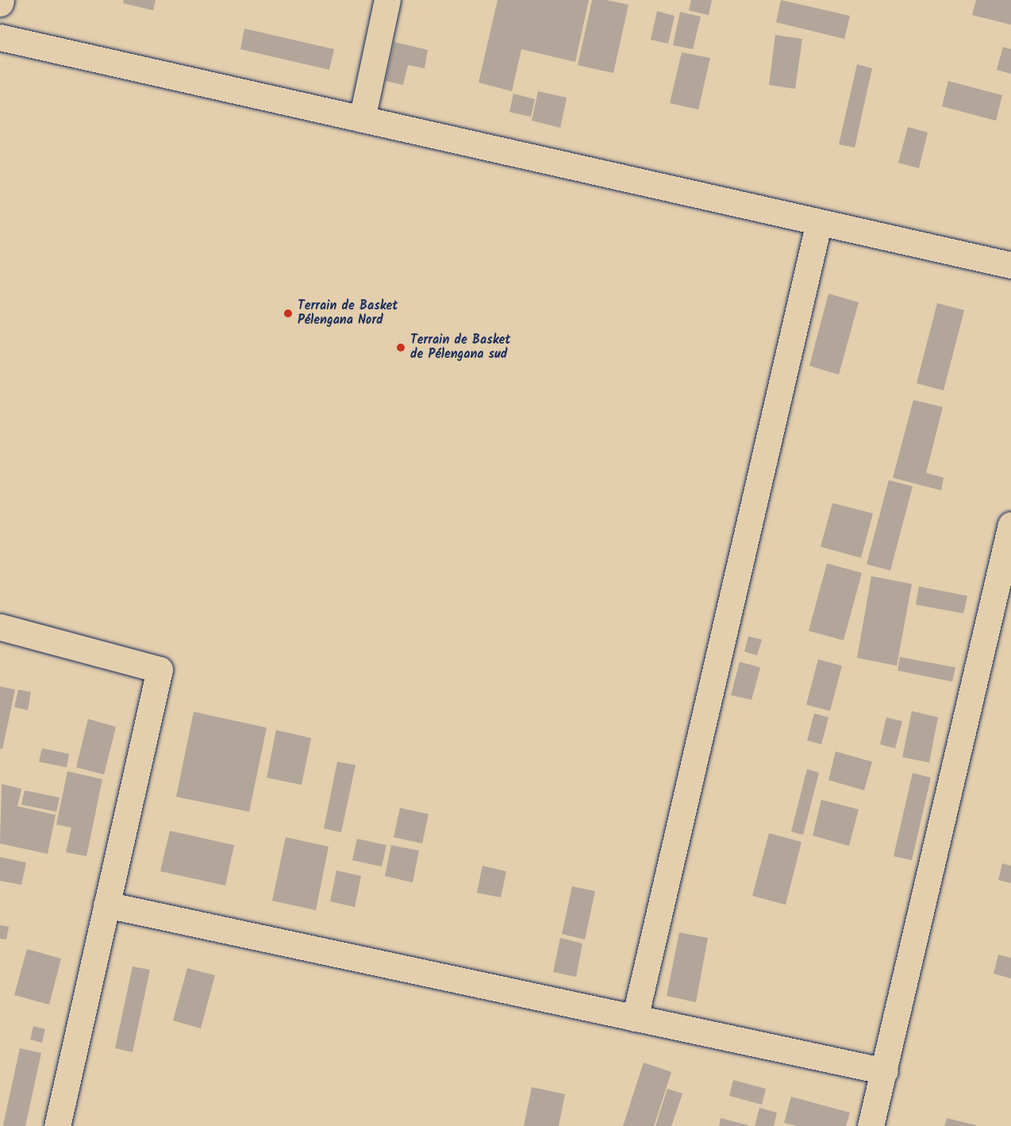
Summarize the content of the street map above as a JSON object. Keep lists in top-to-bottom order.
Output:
{
  "places": ["Terrain de Basket Pélengana Nord", "Terrain de Basket de Pélengana sud"]
}
